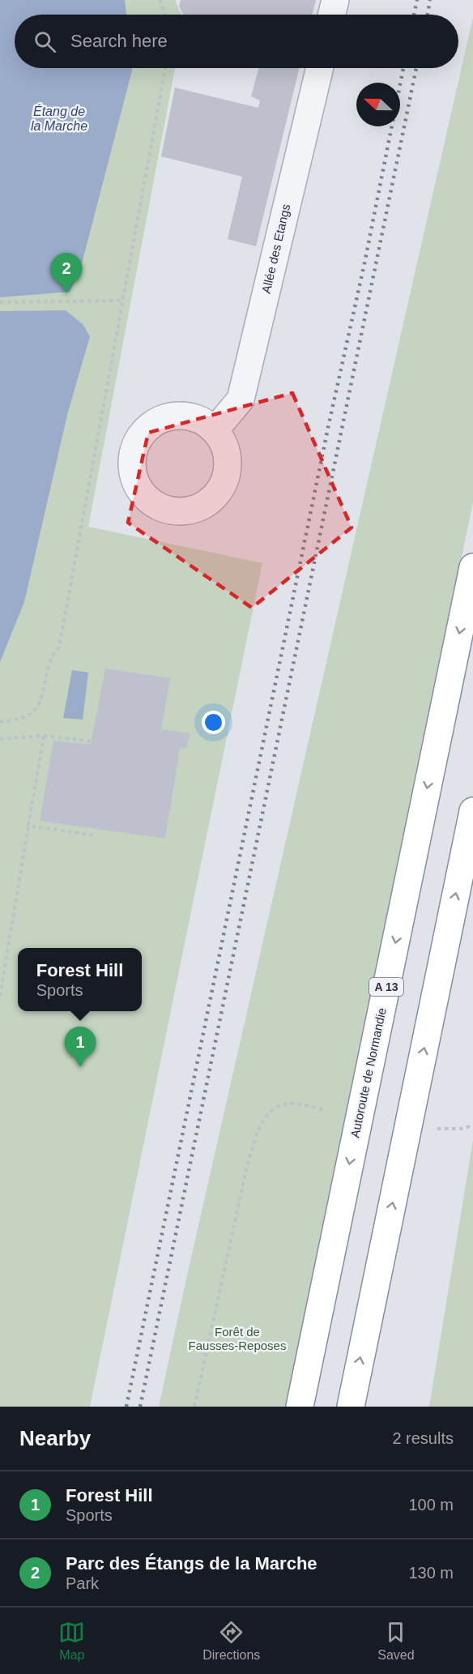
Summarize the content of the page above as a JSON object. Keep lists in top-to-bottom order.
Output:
{
  "streets": {
    "highway": ["A 13", "Autoroute de Normandie"],
    "lane": ["Allée des Etangs"]
  },
  "water": ["Étang de la Marche"],
  "parks": ["Forêt de Fausses-Reposes"],
  "north": "left",
  "page": {
    "search": "Search here",
    "pins": ["2", "1"],
    "popup": ["Forest Hill", "Sports"],
    "heading": ["Nearby", "2 results"],
    "list": [
      {
        "mark": "1",
        "name": "Forest Hill",
        "note": "Sports",
        "value": "100 m"
      },
      {
        "mark": "2",
        "name": "Parc des Étangs de la Marche",
        "note": "Park",
        "value": "130 m"
      }
    ],
    "nav": ["Map", "Directions", "Saved"]
  }
}
